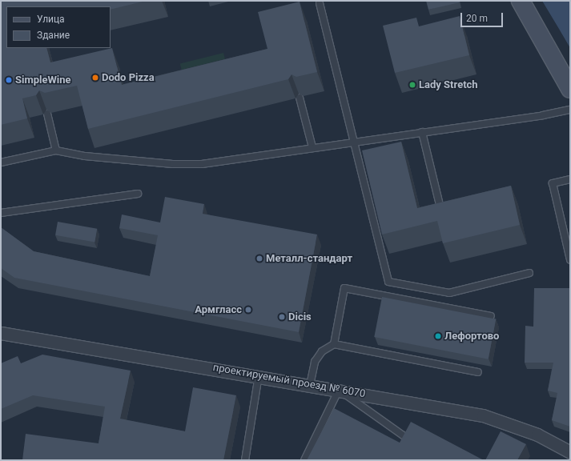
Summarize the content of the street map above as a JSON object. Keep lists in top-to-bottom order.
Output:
{
  "streets": {
    "street": ["проектируемый проезд № 6070"]
  },
  "places": [
    "Dodo Pizza",
    "SimpleWine",
    "Lady Stretch",
    "Металл-стандарт",
    "Армгласс",
    "Dicis",
    "Лефортово"
  ],
  "legend": ["Улица", "Здание"],
  "scale_bar": "20 m"
}
